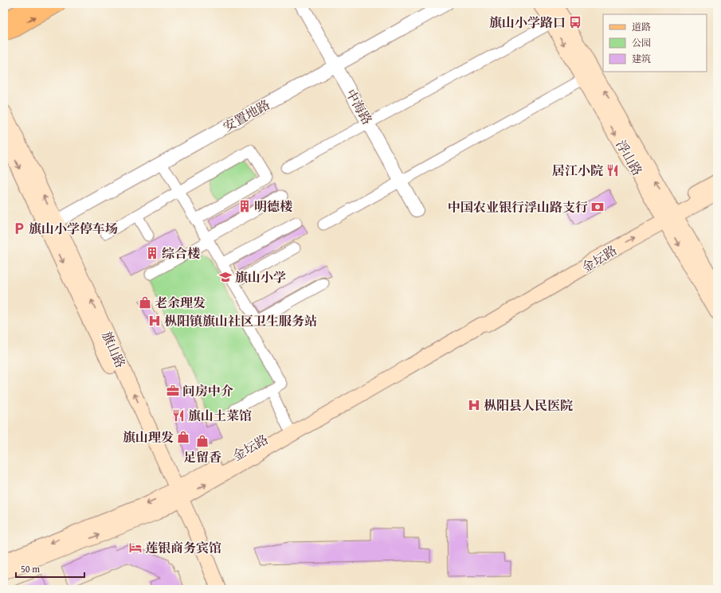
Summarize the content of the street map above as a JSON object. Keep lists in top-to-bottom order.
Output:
{
  "streets": {
    "main road": ["浮山路", "金坛路", "旗山路"],
    "street": ["中海路", "安置地路"]
  },
  "crossings": [
    ["中海路", "安置地路"],
    ["安置地路", "旗山路"],
    ["浮山路", "金坛路"],
    ["金坛路", "旗山路"]
  ],
  "places": {
    "bus stop": ["旗山小学路口"],
    "restaurant": ["居江小院", "旗山土菜馆"],
    "building": ["明德楼", "综合楼"],
    "bank": ["中国农业银行浮山路支行"],
    "parking": ["旗山小学停车场"],
    "school or university": ["旗山小学"],
    "shop": ["老余理发", "旗山理发", "足留香"],
    "hospital": ["枞阳镇旗山社区卫生服务站", "枞阳县人民医院"],
    "office": ["问房中介"],
    "hotel": ["莲银商务宾馆"]
  },
  "legend": ["道路", "公园", "建筑"],
  "scale_bar": "50 m"
}
